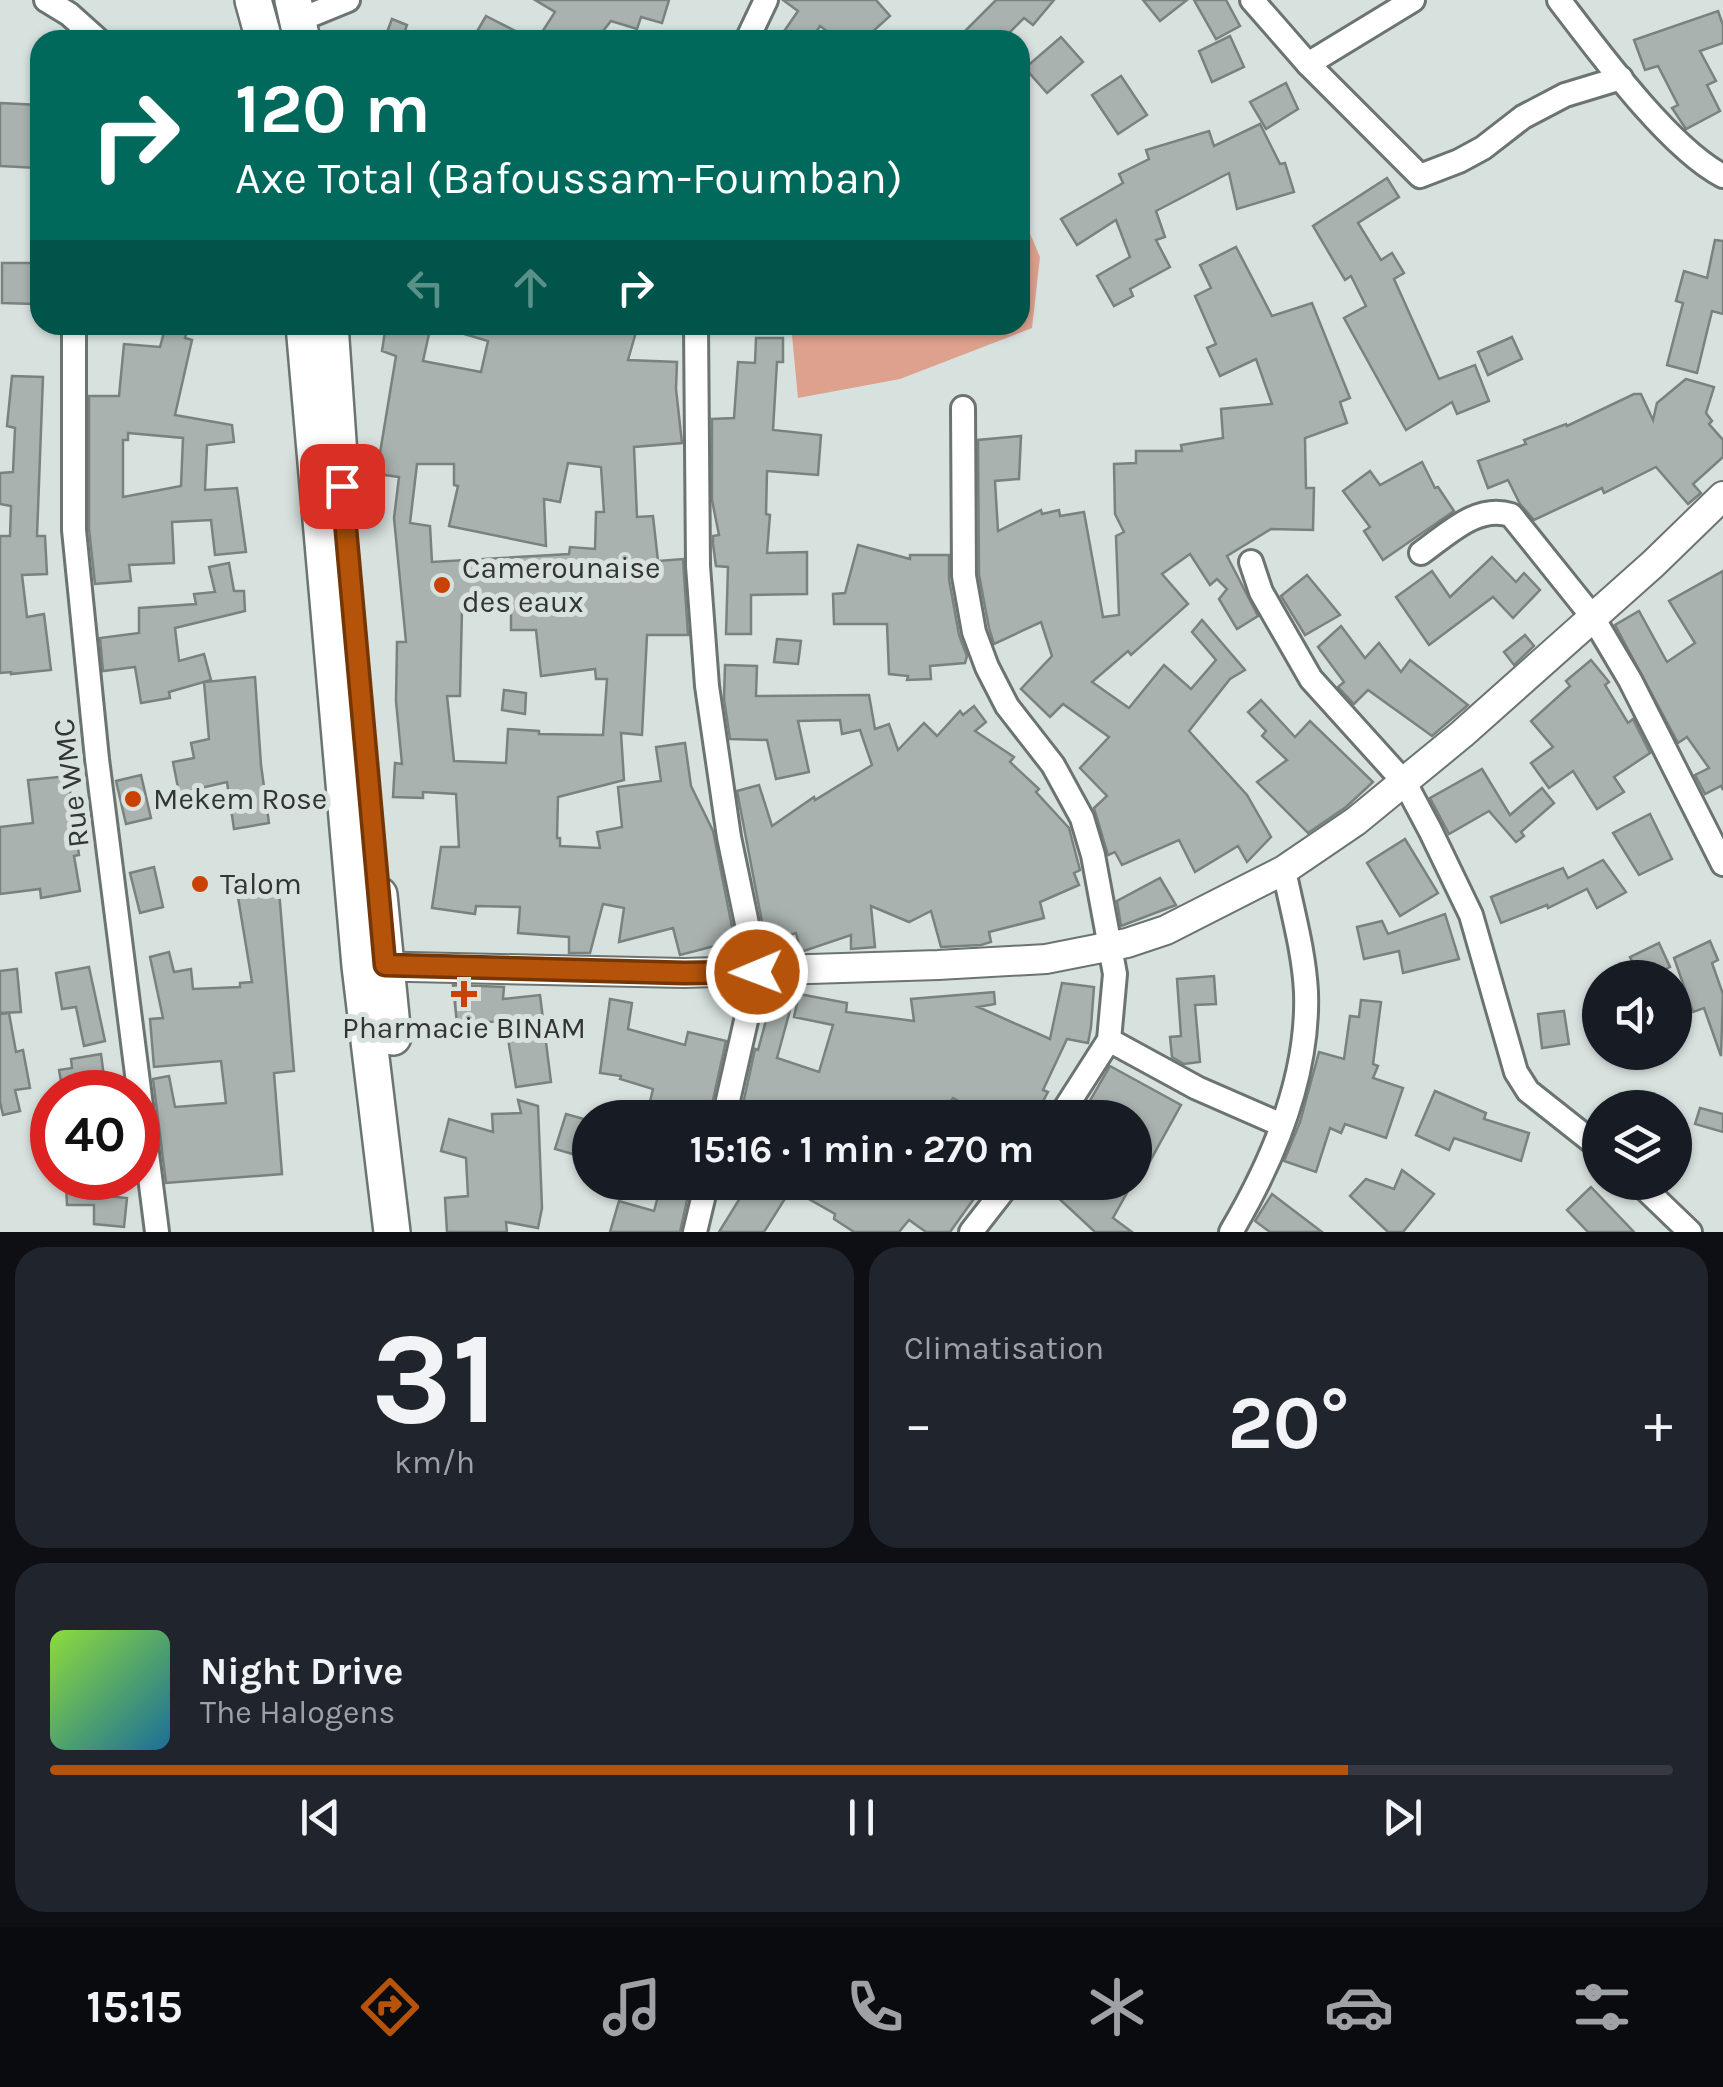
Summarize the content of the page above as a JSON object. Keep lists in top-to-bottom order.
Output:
{
  "streets": {
    "street": ["Rue WMC"]
  },
  "places": {
    "other": ["Camerounaise des eaux", "Mekem Rose", "Talom"],
    "health": ["Pharmacie BINAM"]
  },
  "page": {
    "turn": ["120 m", "Axe Total (Bafoussam-Foumban)"],
    "limit": "40",
    "trip": "15:16 · 1 min · 270 m",
    "tile": [
      ["31", "km/h"],
      "Climatisation"
    ],
    "heat": ["−", "20°", "+"],
    "song": ["Night Drive", "The Halogens"],
    "tabs": "15:15"
  }
}
